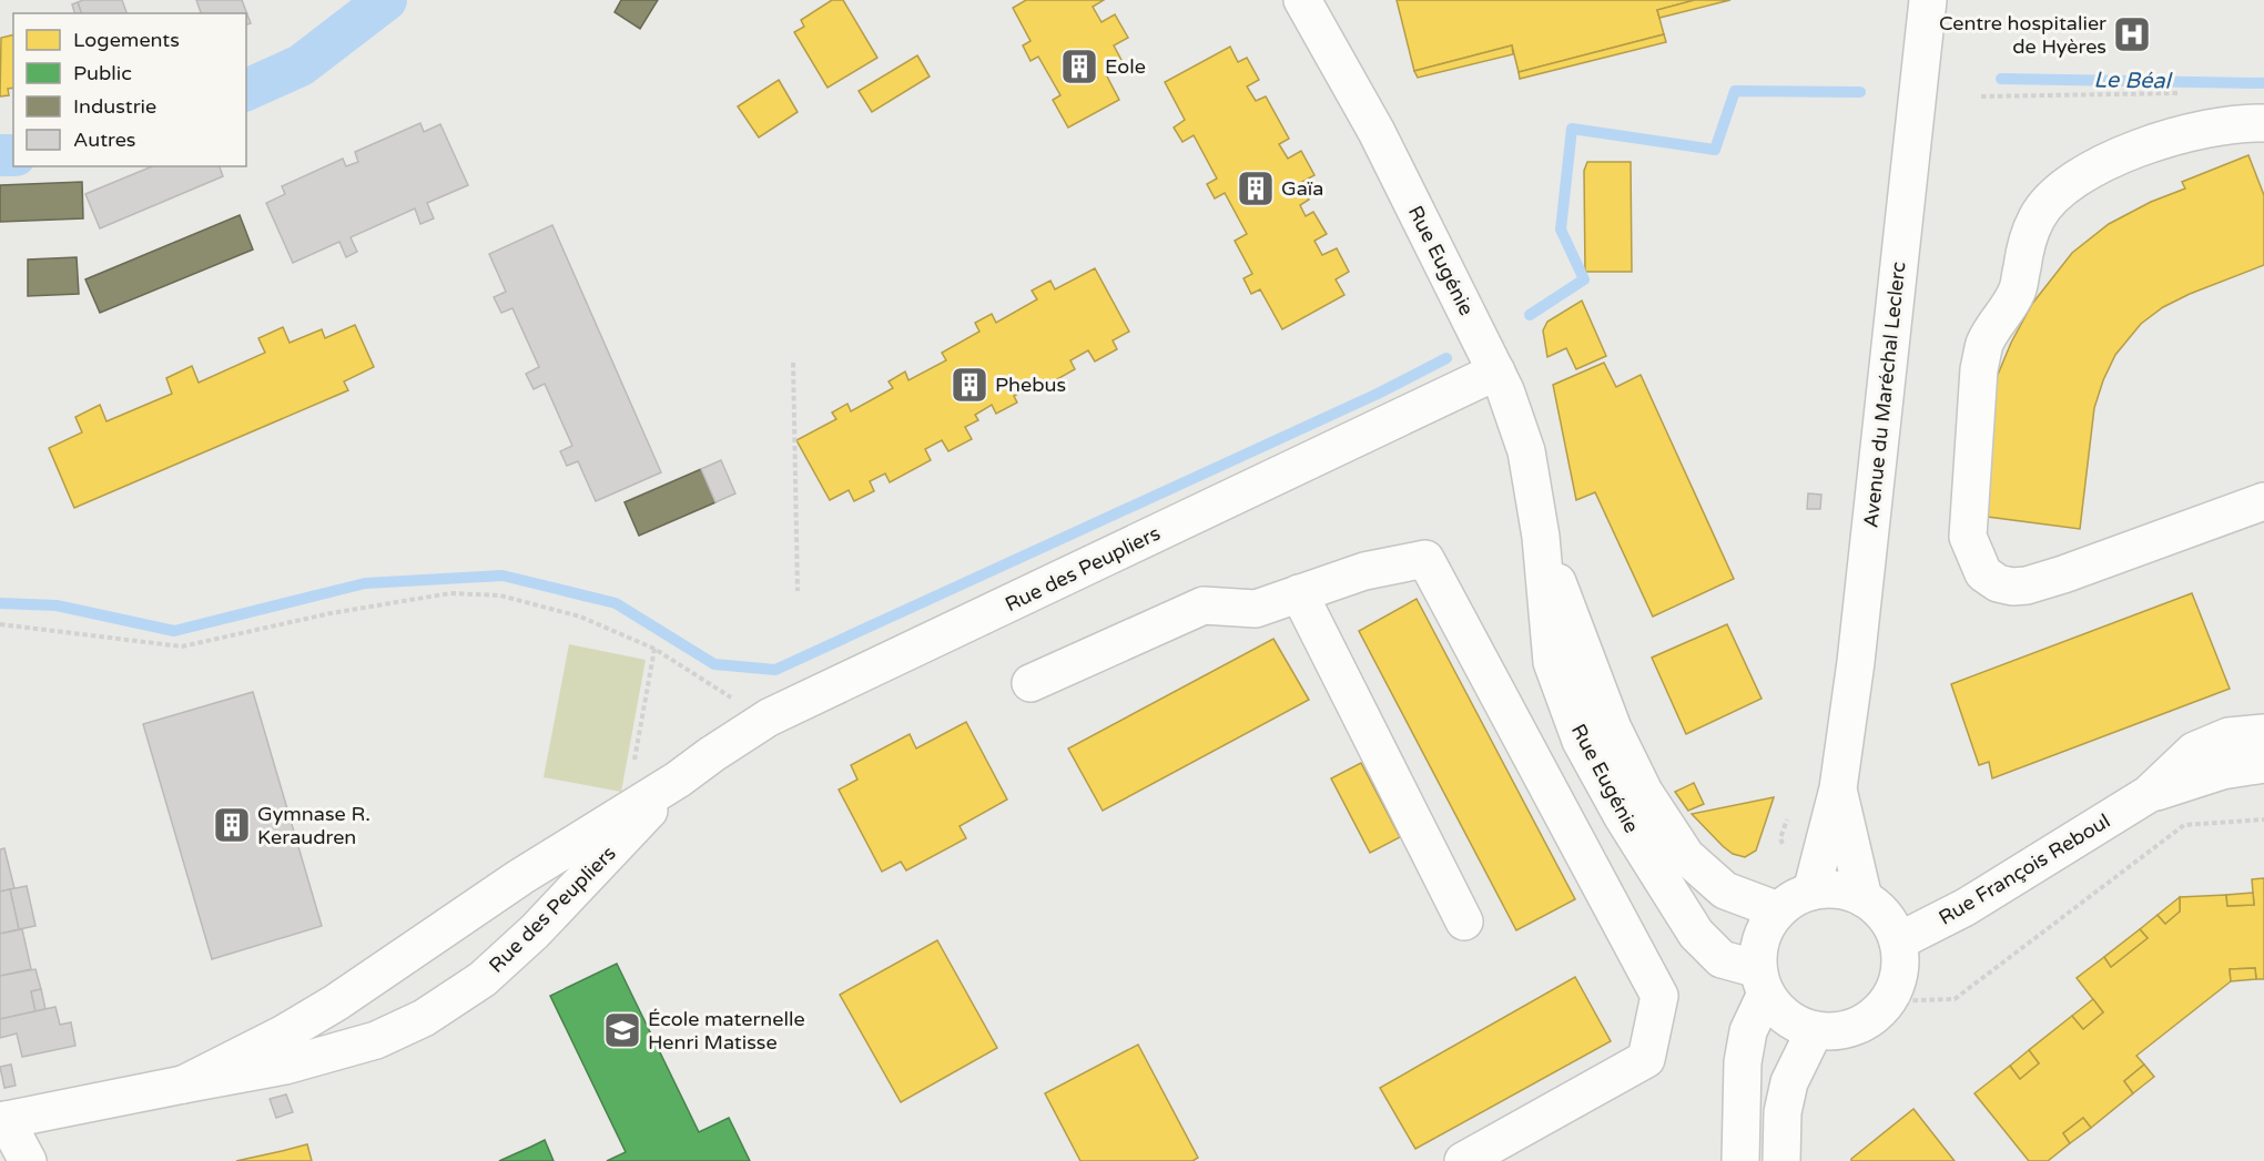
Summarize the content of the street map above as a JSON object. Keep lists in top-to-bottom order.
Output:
{
  "streets": {
    "street": [
      "Rue Eugénie",
      "Avenue du Maréchal Leclerc",
      "Rue des Peupliers",
      "Rue François Reboul"
    ]
  },
  "crossings": [
    ["Rue Eugénie", "Avenue du Maréchal Leclerc"],
    ["Rue Eugénie", "Rue des Peupliers"],
    ["Rue Eugénie", "Rue François Reboul"],
    ["Avenue du Maréchal Leclerc", "Rue François Reboul"]
  ],
  "water": ["Le Béal"],
  "places": {
    "hospital": ["Centre hospitalier de Hyères"],
    "building": [
      "Eole",
      "Gaïa",
      "Phebus",
      "Gymnase R. Keraudren"
    ],
    "school or university": ["École maternelle Henri Matisse"]
  },
  "legend": [
    "Logements",
    "Public",
    "Industrie",
    "Autres"
  ]
}
